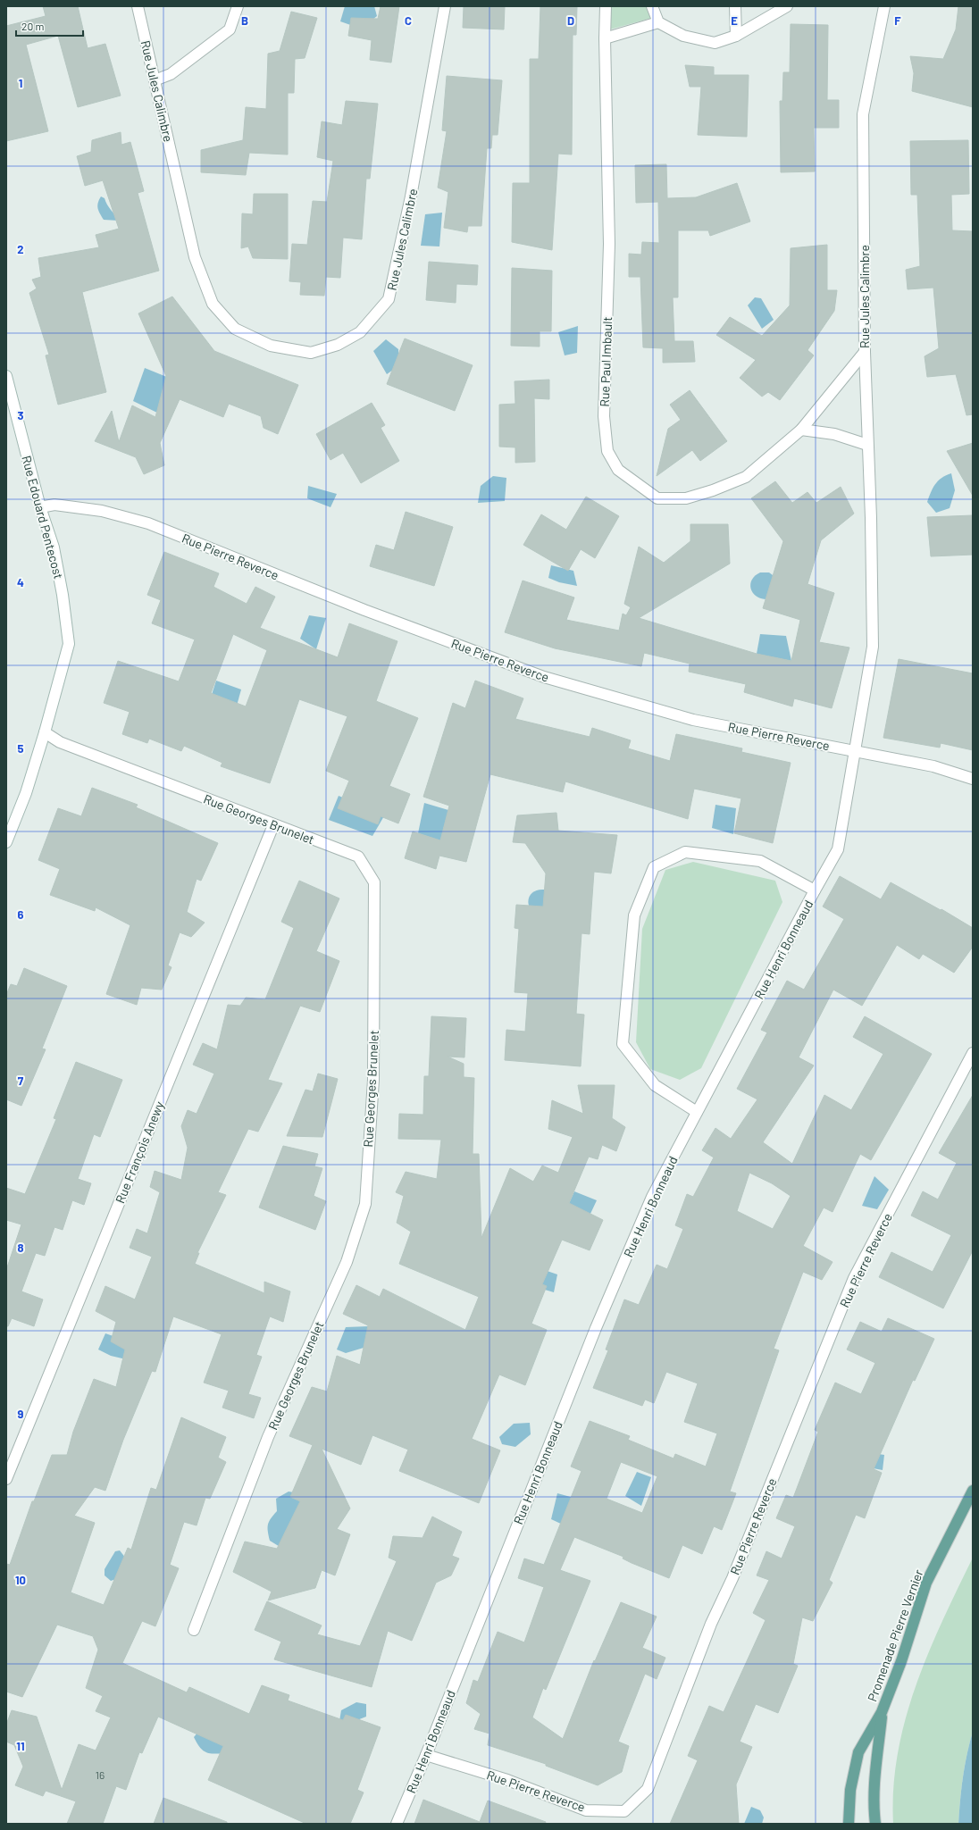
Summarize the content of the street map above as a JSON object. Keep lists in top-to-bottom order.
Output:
{
  "streets": {
    "main road": ["Promenade Pierre Vernier"],
    "street": [
      "Rue Jules Calimbre",
      "Rue Paul Imbault",
      "Rue Edouard Pentecost",
      "Rue Pierre Reverce",
      "Rue Georges Brunelet",
      "Rue Henri Bonneaud",
      "Rue François Anewy"
    ]
  },
  "crossings": [
    ["Rue Jules Calimbre", "Rue Paul Imbault"],
    ["Rue Jules Calimbre", "Rue Henri Bonneaud"],
    ["Rue Edouard Pentecost", "Rue Pierre Reverce"],
    ["Rue Edouard Pentecost", "Rue Georges Brunelet"],
    ["Rue Pierre Reverce", "Rue Henri Bonneaud"],
    ["Rue Georges Brunelet", "Rue François Anewy"]
  ],
  "house_numbers": ["16"],
  "scale_bar": "20 m",
  "grid": {
    "columns": [
      "B",
      "C",
      "D",
      "E",
      "F"
    ],
    "rows": [
      "1",
      "2",
      "3",
      "4",
      "5",
      "6",
      "7",
      "8",
      "9",
      "10",
      "11"
    ]
  }
}
